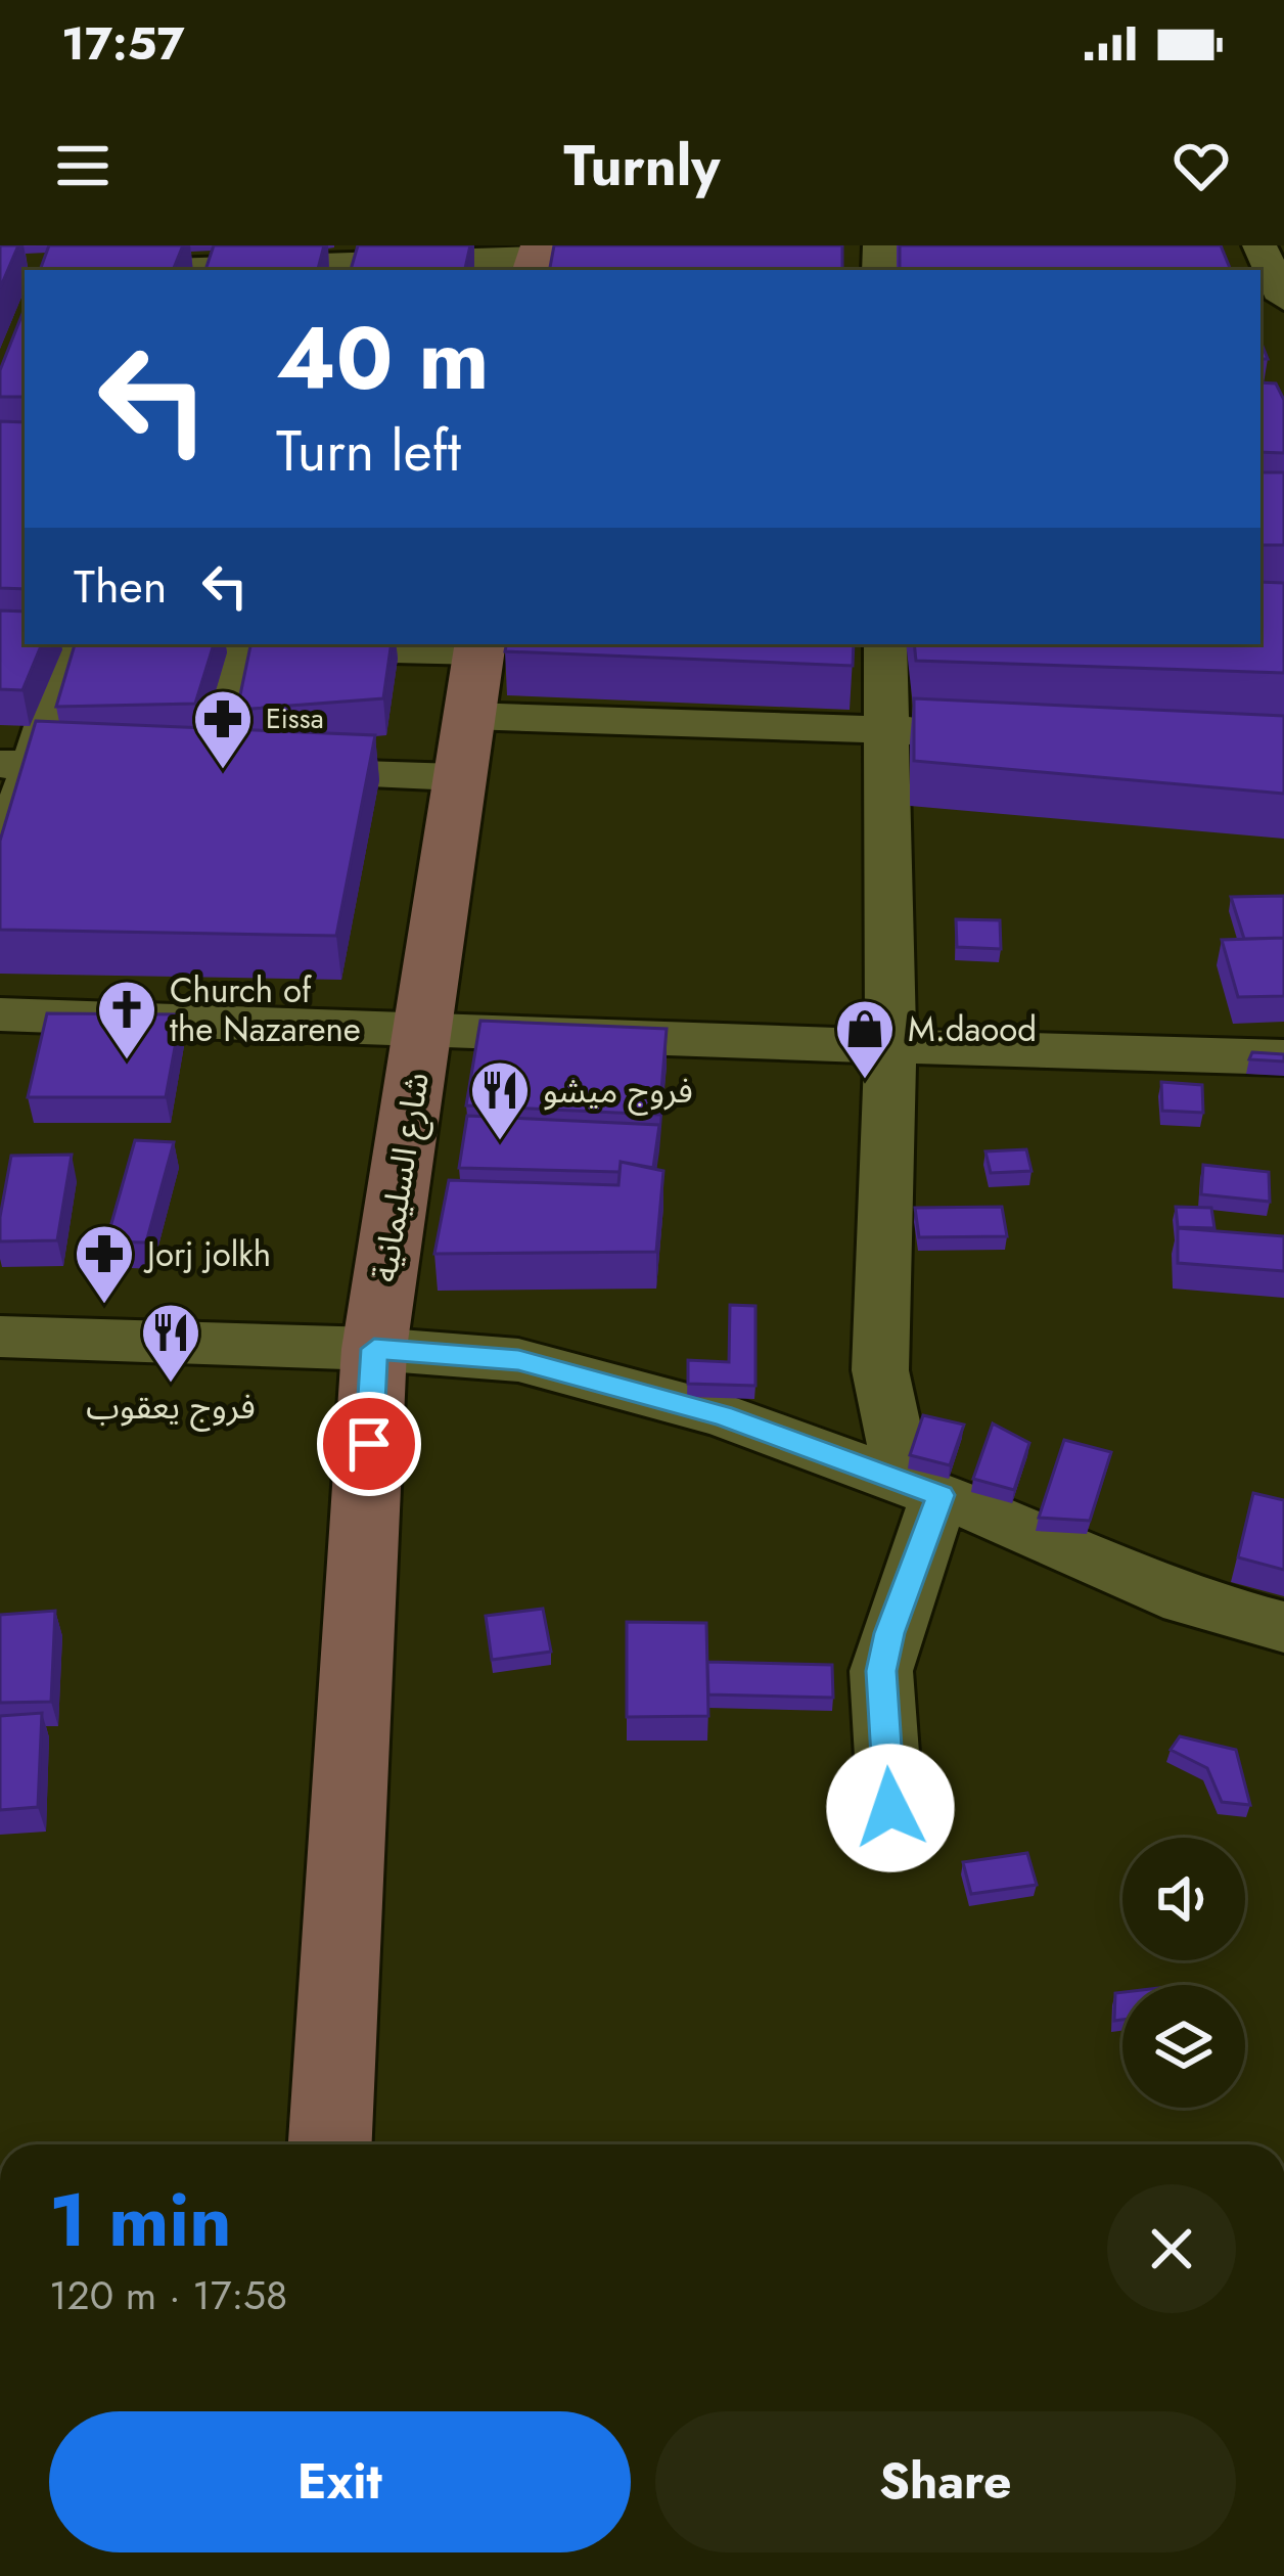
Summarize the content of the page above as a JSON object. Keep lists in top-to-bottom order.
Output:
{
  "streets": {
    "main road": ["شارع السليمانية"]
  },
  "places": {
    "pharmacy": ["Eissa", "Jorj jolkh"],
    "church": ["Church of the Nazarene"],
    "shop": ["M.daood"],
    "restaurant": ["فروج ميشو", "فروج يعقوب"]
  },
  "page": {
    "status": "17:57",
    "header": "Turnly",
    "turn": ["40 m", "Turn left"],
    "then": "Then",
    "heading": ["1 min", "120 m · 17:58"],
    "buttons": ["Exit", "Share"]
  }
}
